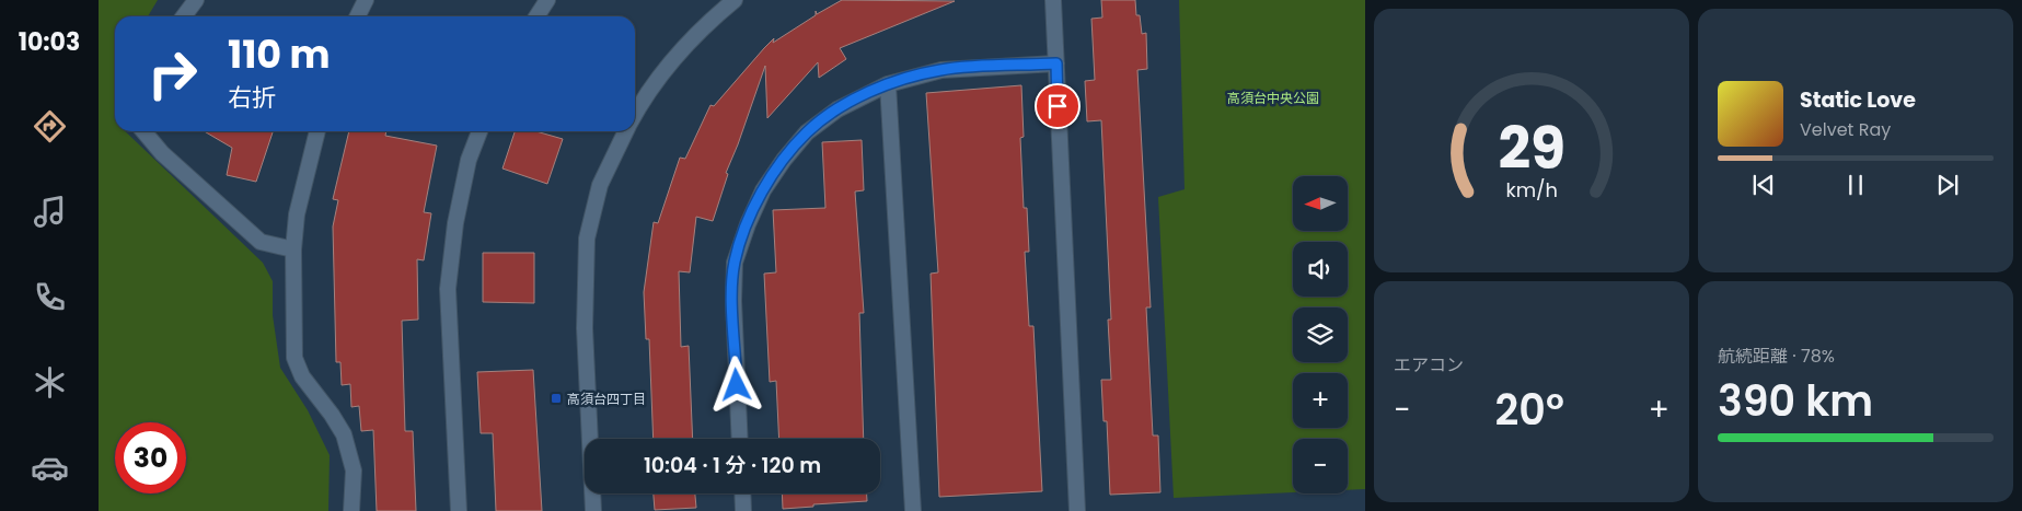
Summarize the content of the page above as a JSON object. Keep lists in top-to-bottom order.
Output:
{
  "parks": ["高須台中央公園"],
  "places": {
    "transit": ["高須台四丁目"]
  },
  "north": "left",
  "page": {
    "tabs": "10:03",
    "turn": ["110 m", "右折"],
    "song": ["Static Love", "Velvet Ray"],
    "map_buttons": ["+", "−"],
    "tile": [
      "エアコン",
      ["航続距離 · 78%", "390 km"]
    ],
    "heat": ["−", "20°", "+"],
    "limit": "30",
    "trip": "10:04 · 1 分 · 120 m",
    "gauge": ["29", "km/h"]
  }
}
